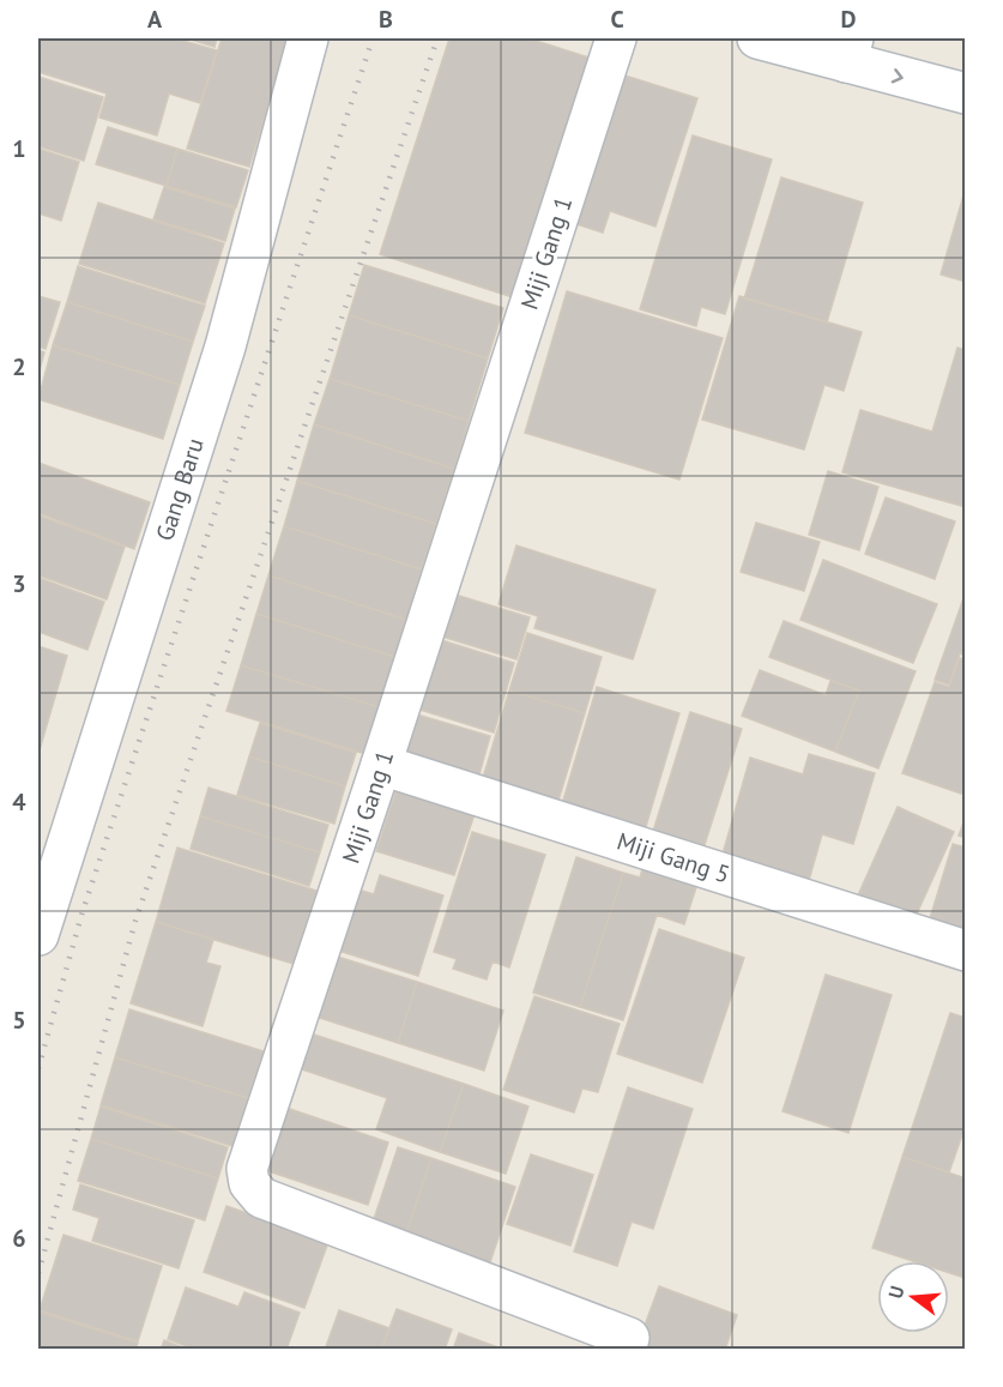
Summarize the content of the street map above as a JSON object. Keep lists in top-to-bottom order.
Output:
{
  "streets": {
    "street": ["Miji Gang 1", "Gang Baru", "Miji Gang 5"]
  },
  "crossings": [
    ["Miji Gang 1", "Miji Gang 5"]
  ],
  "north": "left",
  "grid": {
    "columns": [
      "A",
      "B",
      "C",
      "D"
    ],
    "rows": [
      "1",
      "2",
      "3",
      "4",
      "5",
      "6"
    ]
  }
}
